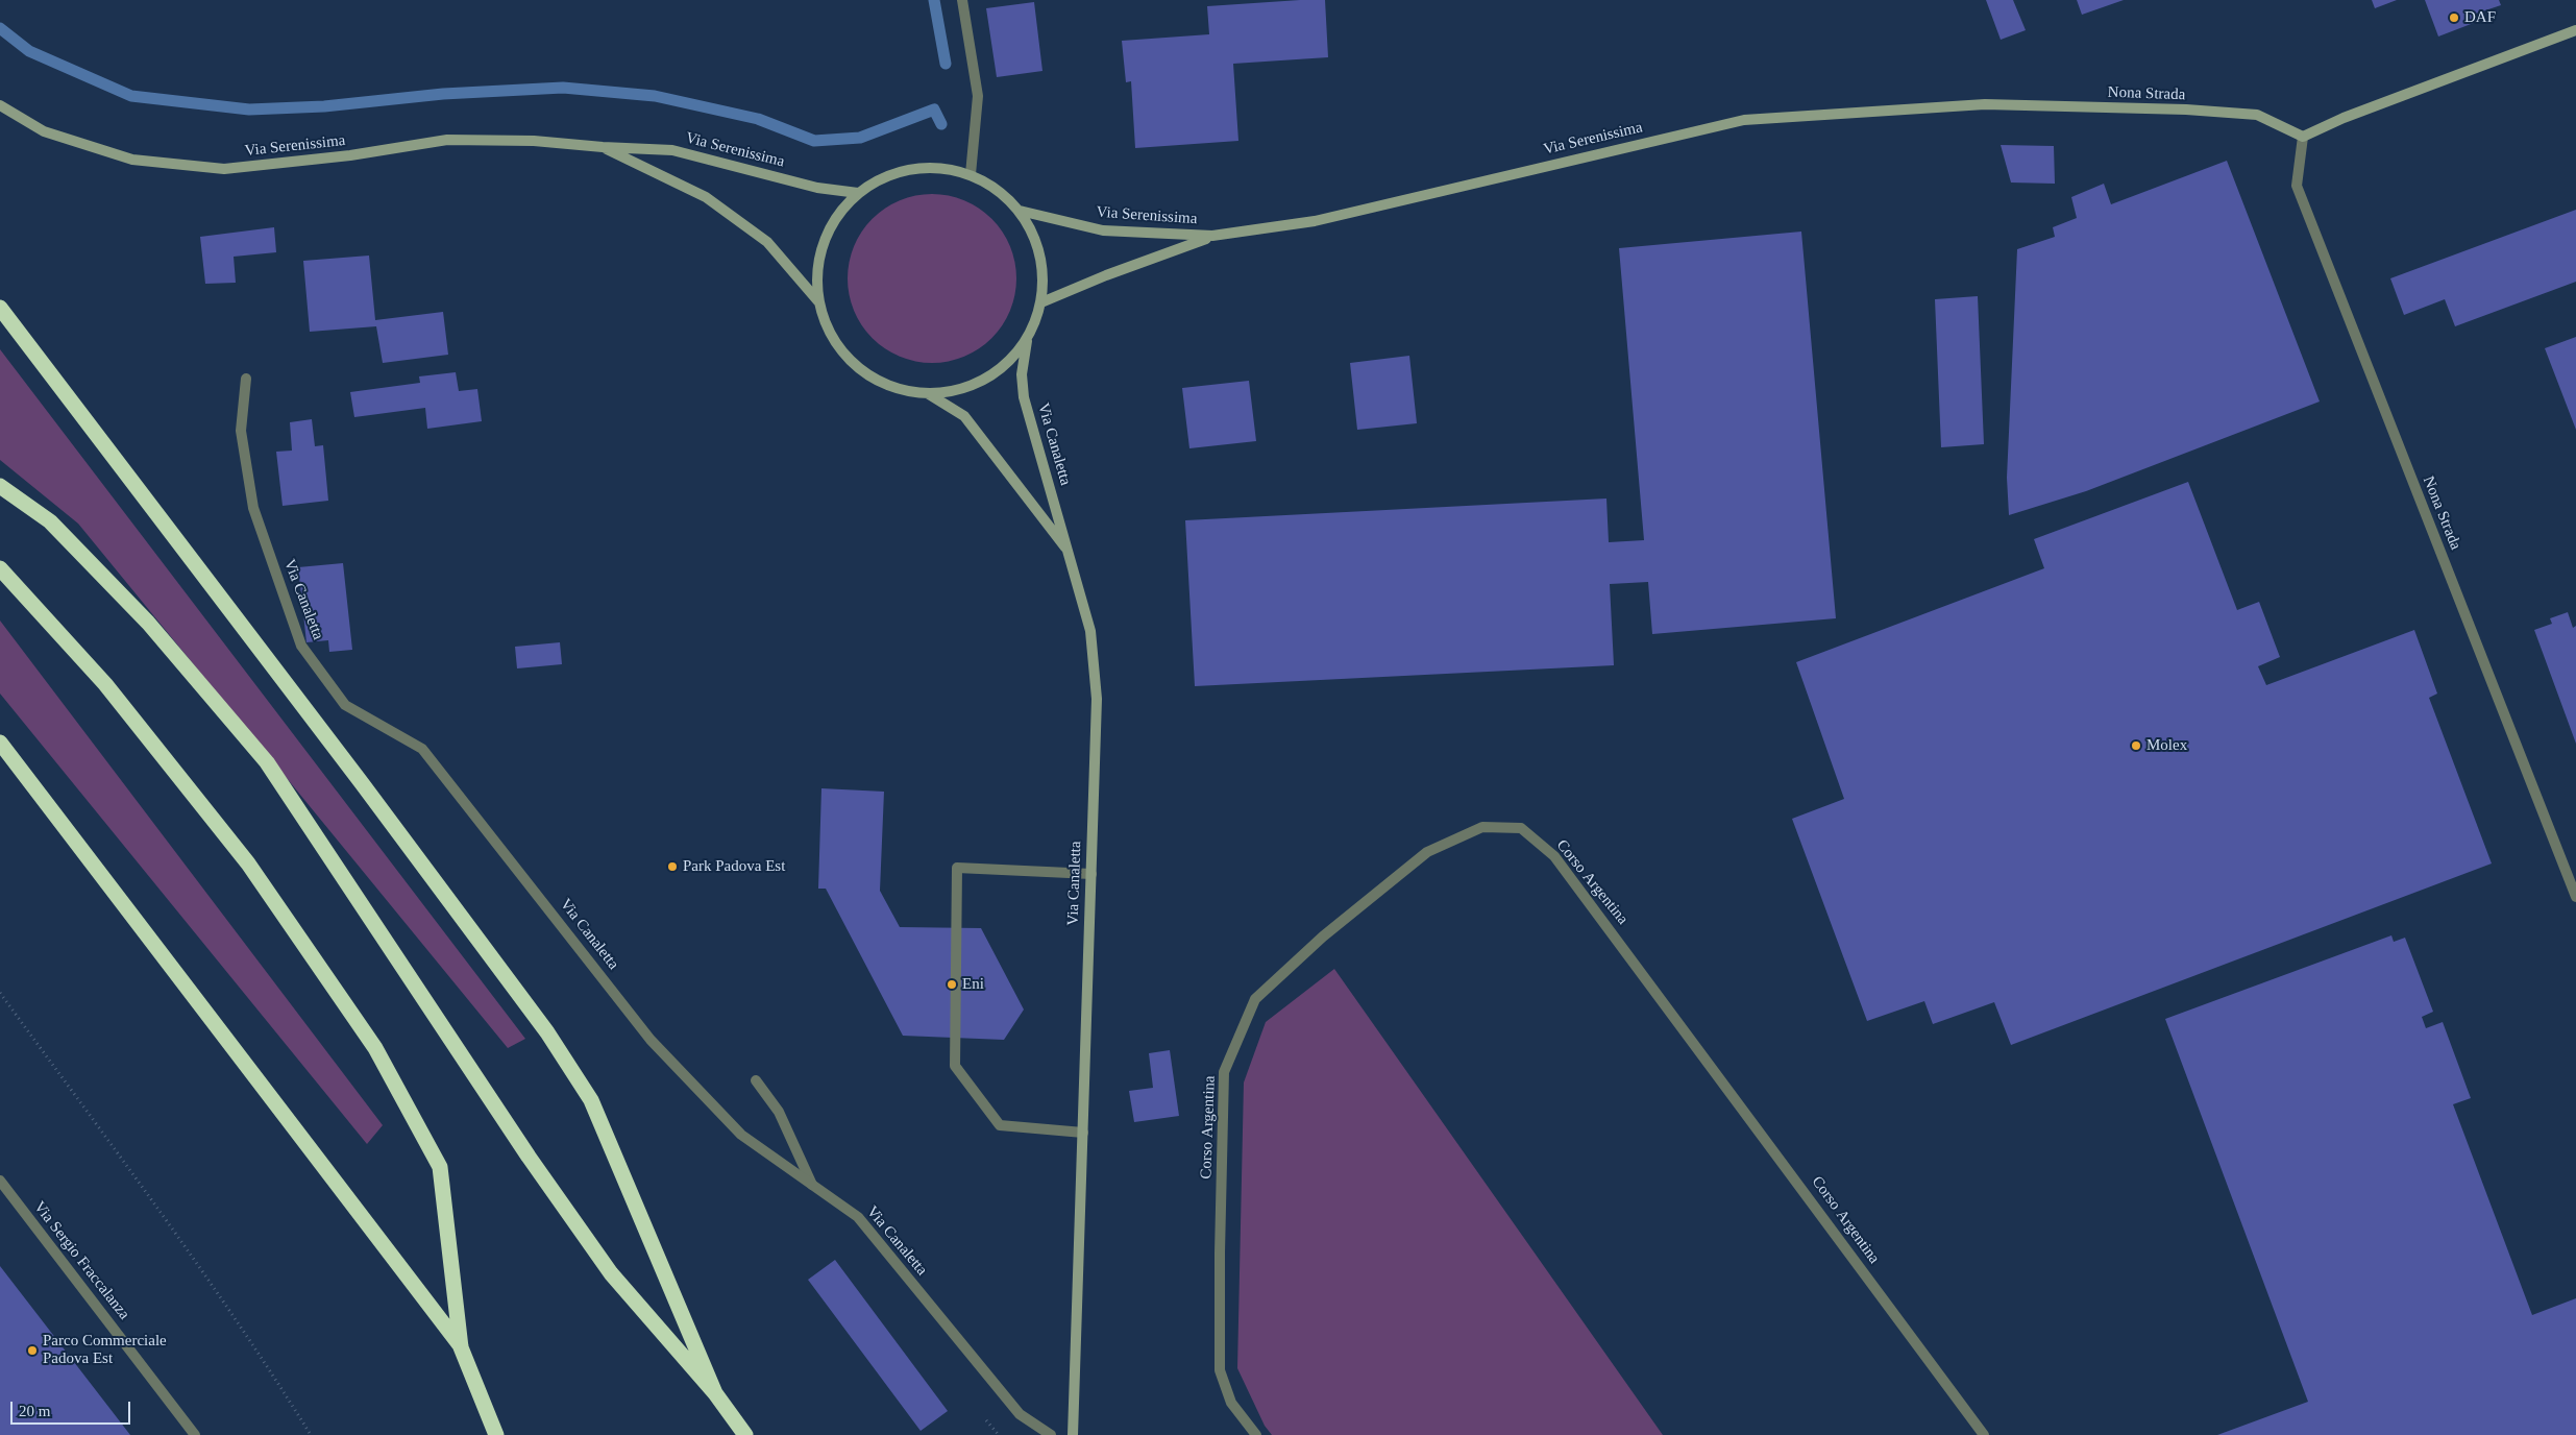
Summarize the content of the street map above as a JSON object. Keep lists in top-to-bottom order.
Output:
{
  "streets": {
    "street": [
      "Nona Strada",
      "Via Serenissima",
      "Via Canaletta",
      "Corso Argentina",
      "Via Sergio Fraccalanza"
    ]
  },
  "crossings": [
    ["Nona Strada", "Via Serenissima"],
    ["Via Serenissima", "Via Canaletta"]
  ],
  "places": [
    "DAF",
    "Molex",
    "Park Padova Est",
    "Eni",
    "Parco Commerciale Padova Est"
  ],
  "scale_bar": "20 m"
}
